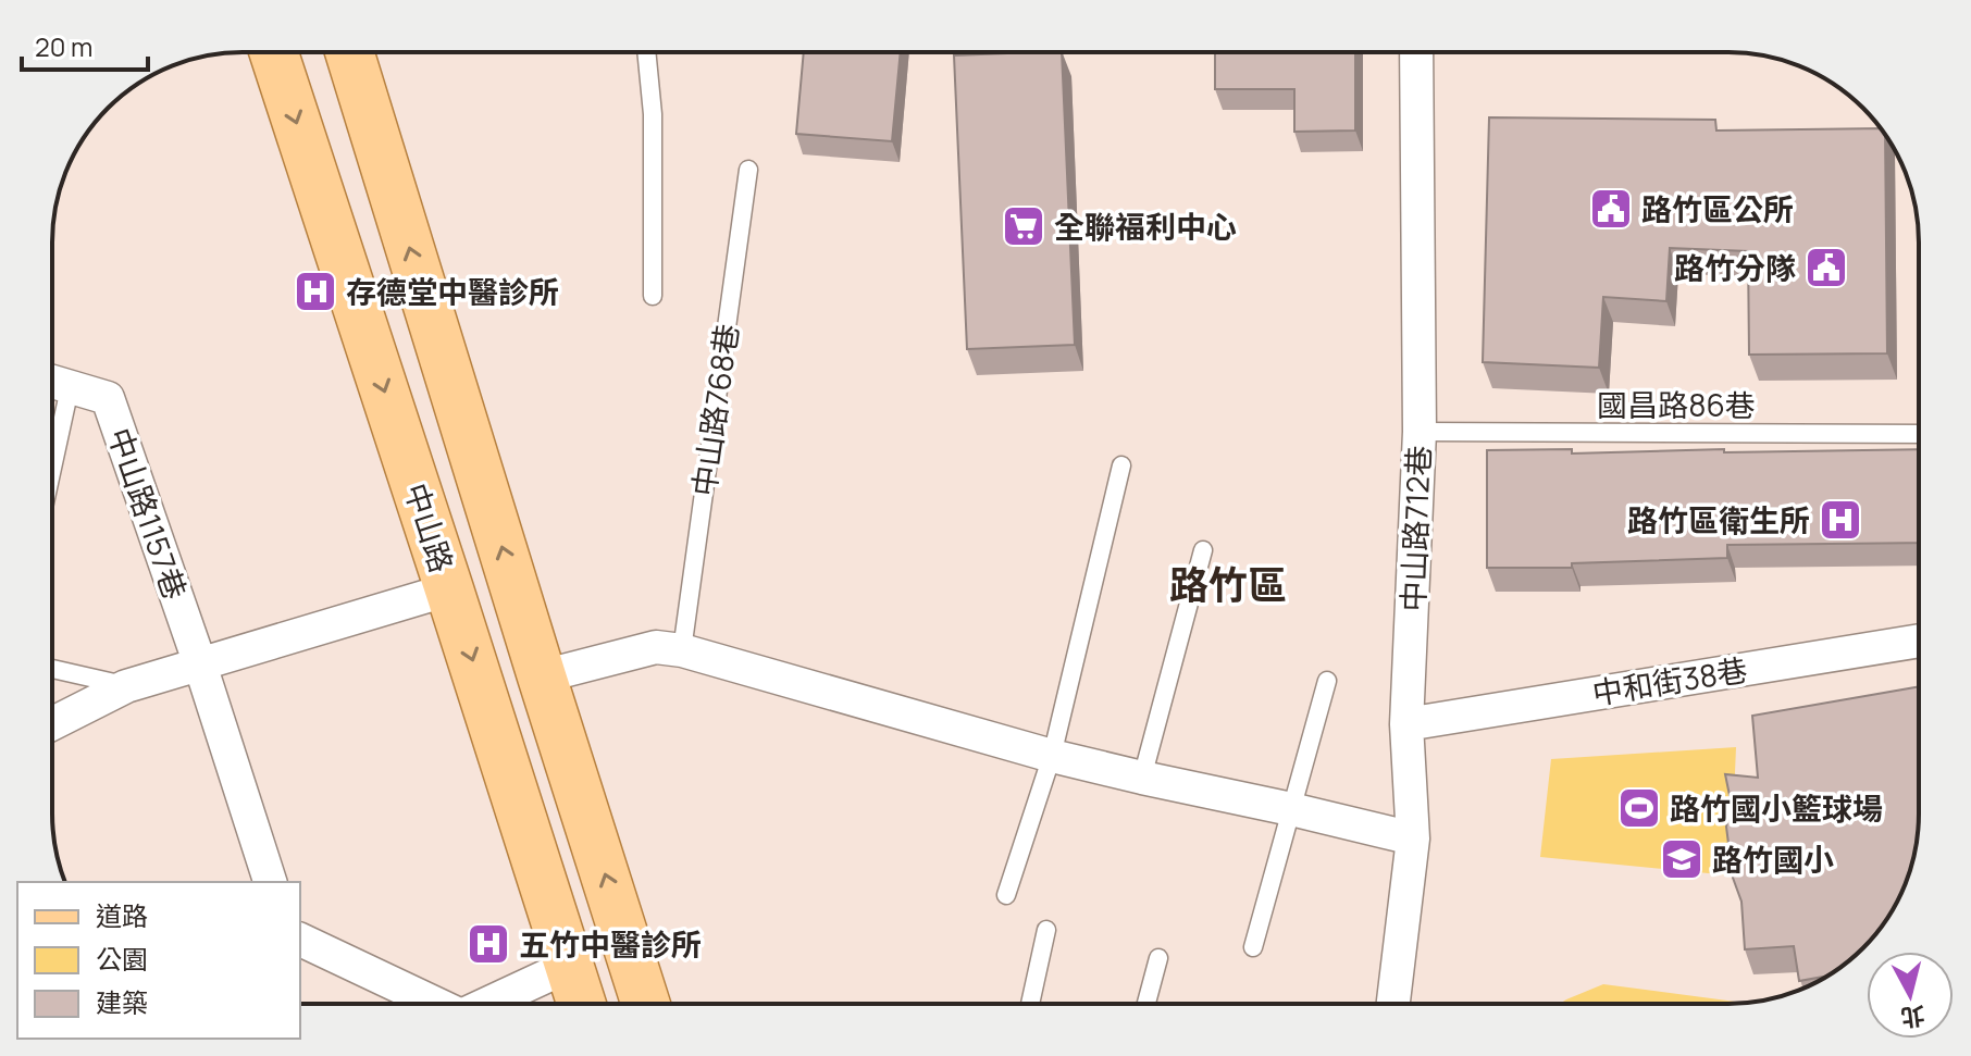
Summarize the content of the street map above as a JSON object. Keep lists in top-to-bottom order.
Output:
{
  "streets": {
    "main road": ["中山路"],
    "street": ["中山路1157巷", "中山路712巷", "中和街38巷"],
    "lane": ["國昌路86巷", "中山路768巷"]
  },
  "crossings": [
    ["國昌路86巷", "中山路712巷"],
    ["中山路712巷", "中和街38巷"]
  ],
  "districts": ["路竹區"],
  "places": {
    "public building": ["路竹區公所", "路竹分隊"],
    "supermarket": ["全聯福利中心"],
    "hospital": ["存德堂中醫診所", "路竹區衛生所", "五竹中醫診所"],
    "sports": ["路竹國小籃球場"],
    "school or university": ["路竹國小"]
  },
  "legend": ["道路", "公園", "建築"],
  "scale_bar": "20 m",
  "north": "bottom"
}
